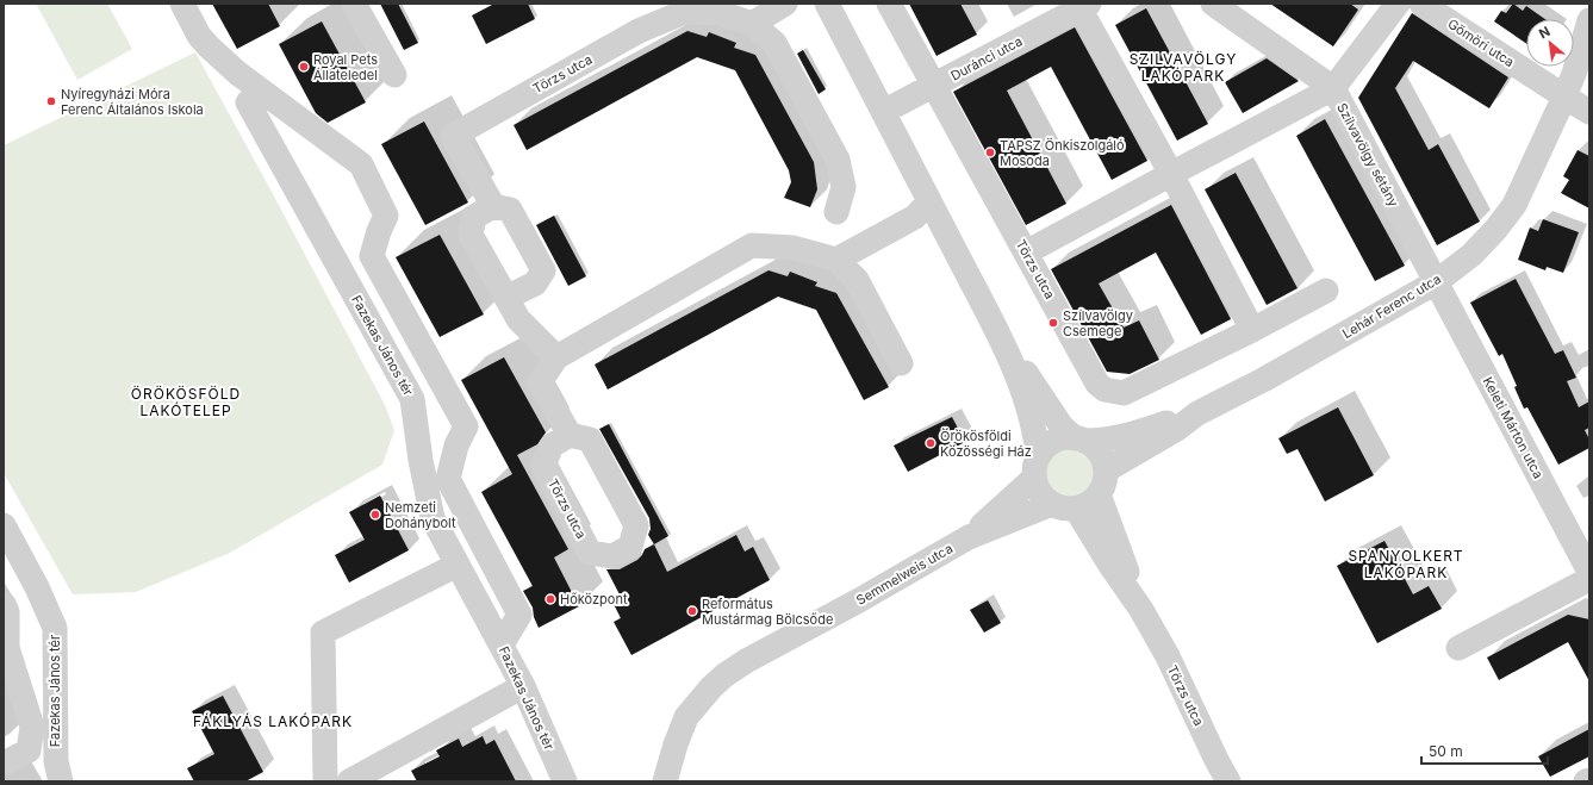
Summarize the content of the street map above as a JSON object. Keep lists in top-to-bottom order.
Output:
{
  "streets": {
    "street": [
      "Gömöri utca",
      "Duránci utca",
      "Törzs utca",
      "Szilvavölgy sétány",
      "Lehár Ferenc utca",
      "Fazekas János tér",
      "Keleti Márton utca",
      "Semmelweis utca"
    ]
  },
  "crossings": [
    ["Gömöri utca", "Lehár Ferenc utca"],
    ["Duránci utca", "Törzs utca"],
    ["Törzs utca", "Szilvavölgy sétány"],
    ["Törzs utca", "Lehár Ferenc utca"],
    ["Törzs utca", "Semmelweis utca"],
    ["Szilvavölgy sétány", "Lehár Ferenc utca"],
    ["Szilvavölgy sétány", "Keleti Márton utca"],
    ["Lehár Ferenc utca", "Keleti Márton utca"],
    ["Lehár Ferenc utca", "Semmelweis utca"]
  ],
  "districts": [
    "SZILVAVÖLGY LAKÓPARK",
    "ÖRÖKÖSFÖLD LAKÓTELEP",
    "SPANYOLKERT LAKÓPARK",
    "FÁKLYÁS LAKÓPARK"
  ],
  "places": [
    "Royal Pets Állateledel",
    "Nyíregyházi Móra Ferenc Általános Iskola",
    "TAPSZ Önkiszolgáló Mosoda",
    "Szílvavölgy Csemege",
    "Örökösföldi Közösségi Ház",
    "Nemzeti Dohánybolt",
    "Hőközpont",
    "Református Mustármag Bölcsőde"
  ],
  "scale_bar": "50 m",
  "north": "top left"
}
